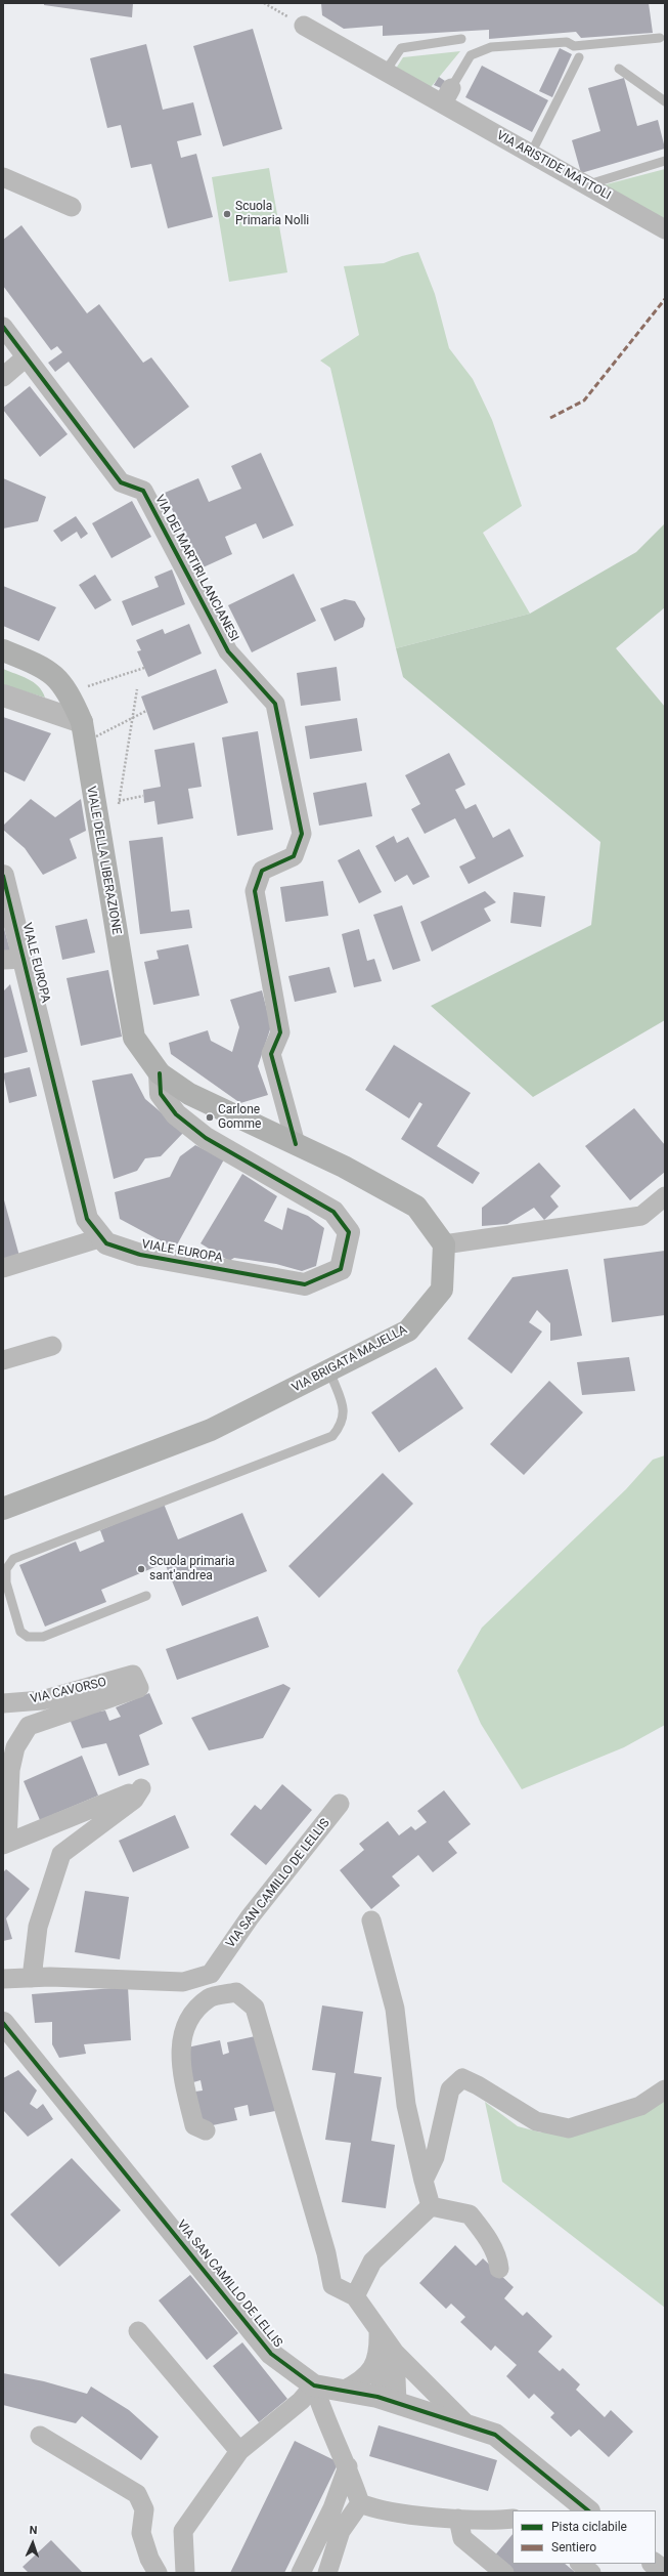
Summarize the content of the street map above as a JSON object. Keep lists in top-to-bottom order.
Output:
{
  "streets": {
    "main road": ["VIALE DELLA LIBERAZIONE", "VIA BRIGATA MAJELLA"],
    "street": [
      "VIA ARISTIDE MATTOLI",
      "VIA DEI MARTIRI LANCIANESI",
      "VIALE EUROPA",
      "VIA CAVORSO",
      "VIA SAN CAMILLO DE LELLIS"
    ]
  },
  "crossings": [
    ["VIALE DELLA LIBERAZIONE", "VIALE EUROPA"]
  ],
  "places": ["Scuola Primaria Nolli", "Carlone Gomme", "Scuola primaria sant'andrea"],
  "legend": ["Pista ciclabile", "Sentiero"],
  "north": "top"
}
